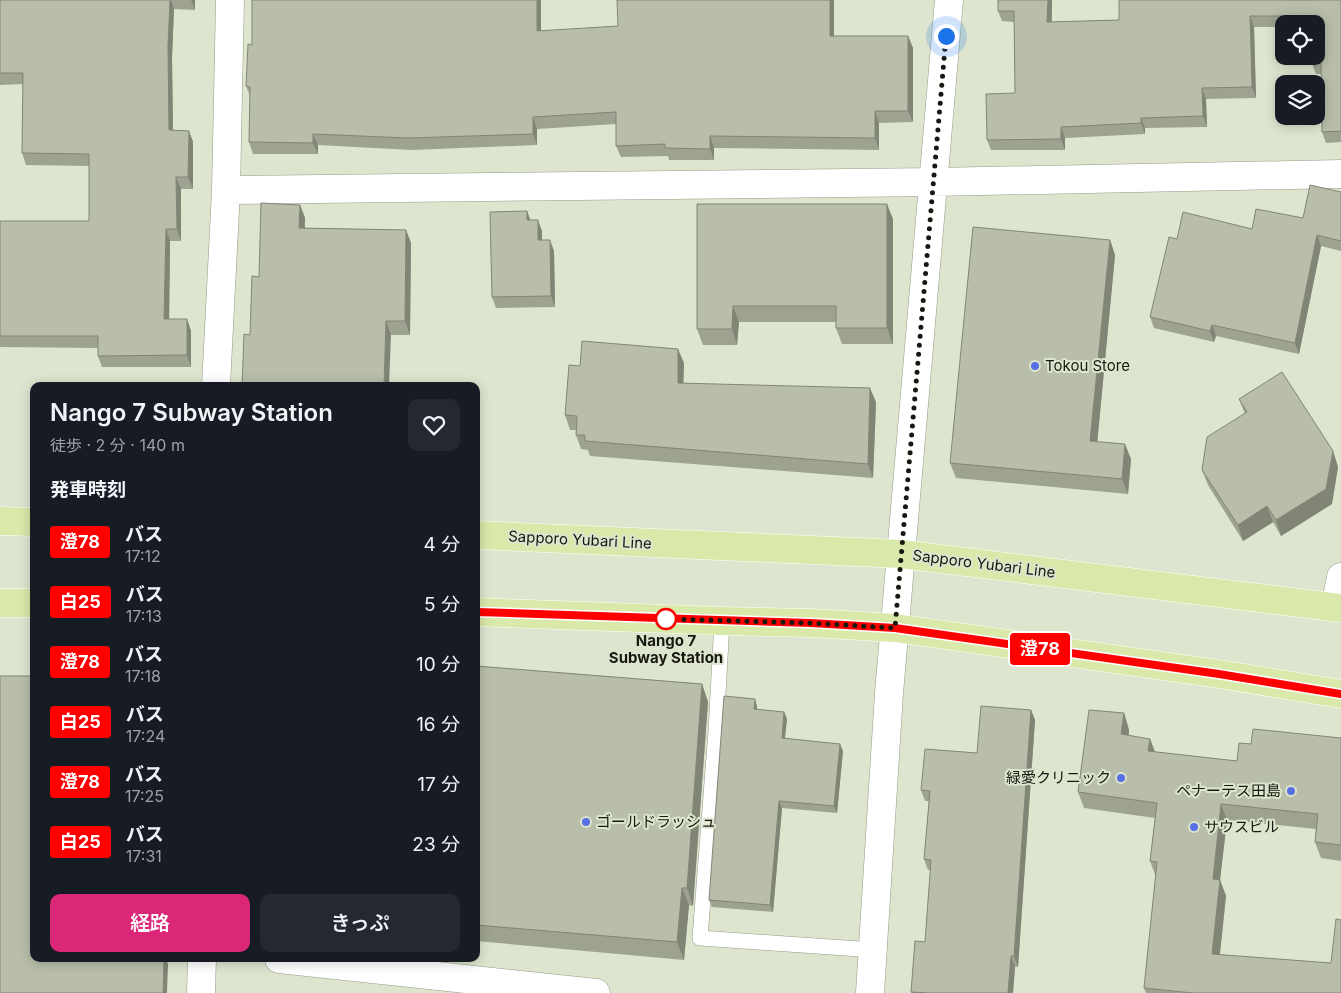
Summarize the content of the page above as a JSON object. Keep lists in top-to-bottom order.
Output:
{
  "streets": {
    "main road": ["Sapporo Yubari Line"]
  },
  "places": [
    "Tokou Store",
    "Nango 7 Subway Station",
    "緑愛クリニック",
    "ペナーテス田島",
    "ゴールドラッシュ",
    "サウスビル"
  ],
  "lines": ["bus line 澄78"],
  "page": {
    "on_map": "澄78",
    "heading": [
      ["Nango 7 Subway Station", "徒歩 · 2 分 · 140 m"],
      "発車時刻"
    ],
    "list": [
      {
        "mark": "澄78",
        "name": "バス",
        "note": "17:12",
        "value": "4 分"
      },
      {
        "mark": "白25",
        "name": "バス",
        "note": "17:13",
        "value": "5 分"
      },
      {
        "mark": "澄78",
        "name": "バス",
        "note": "17:18",
        "value": "10 分"
      },
      {
        "mark": "白25",
        "name": "バス",
        "note": "17:24",
        "value": "16 分"
      },
      {
        "mark": "澄78",
        "name": "バス",
        "note": "17:25",
        "value": "17 分"
      },
      {
        "mark": "白25",
        "name": "バス",
        "note": "17:31",
        "value": "23 分"
      }
    ],
    "buttons": ["経路", "きっぷ"]
  }
}
